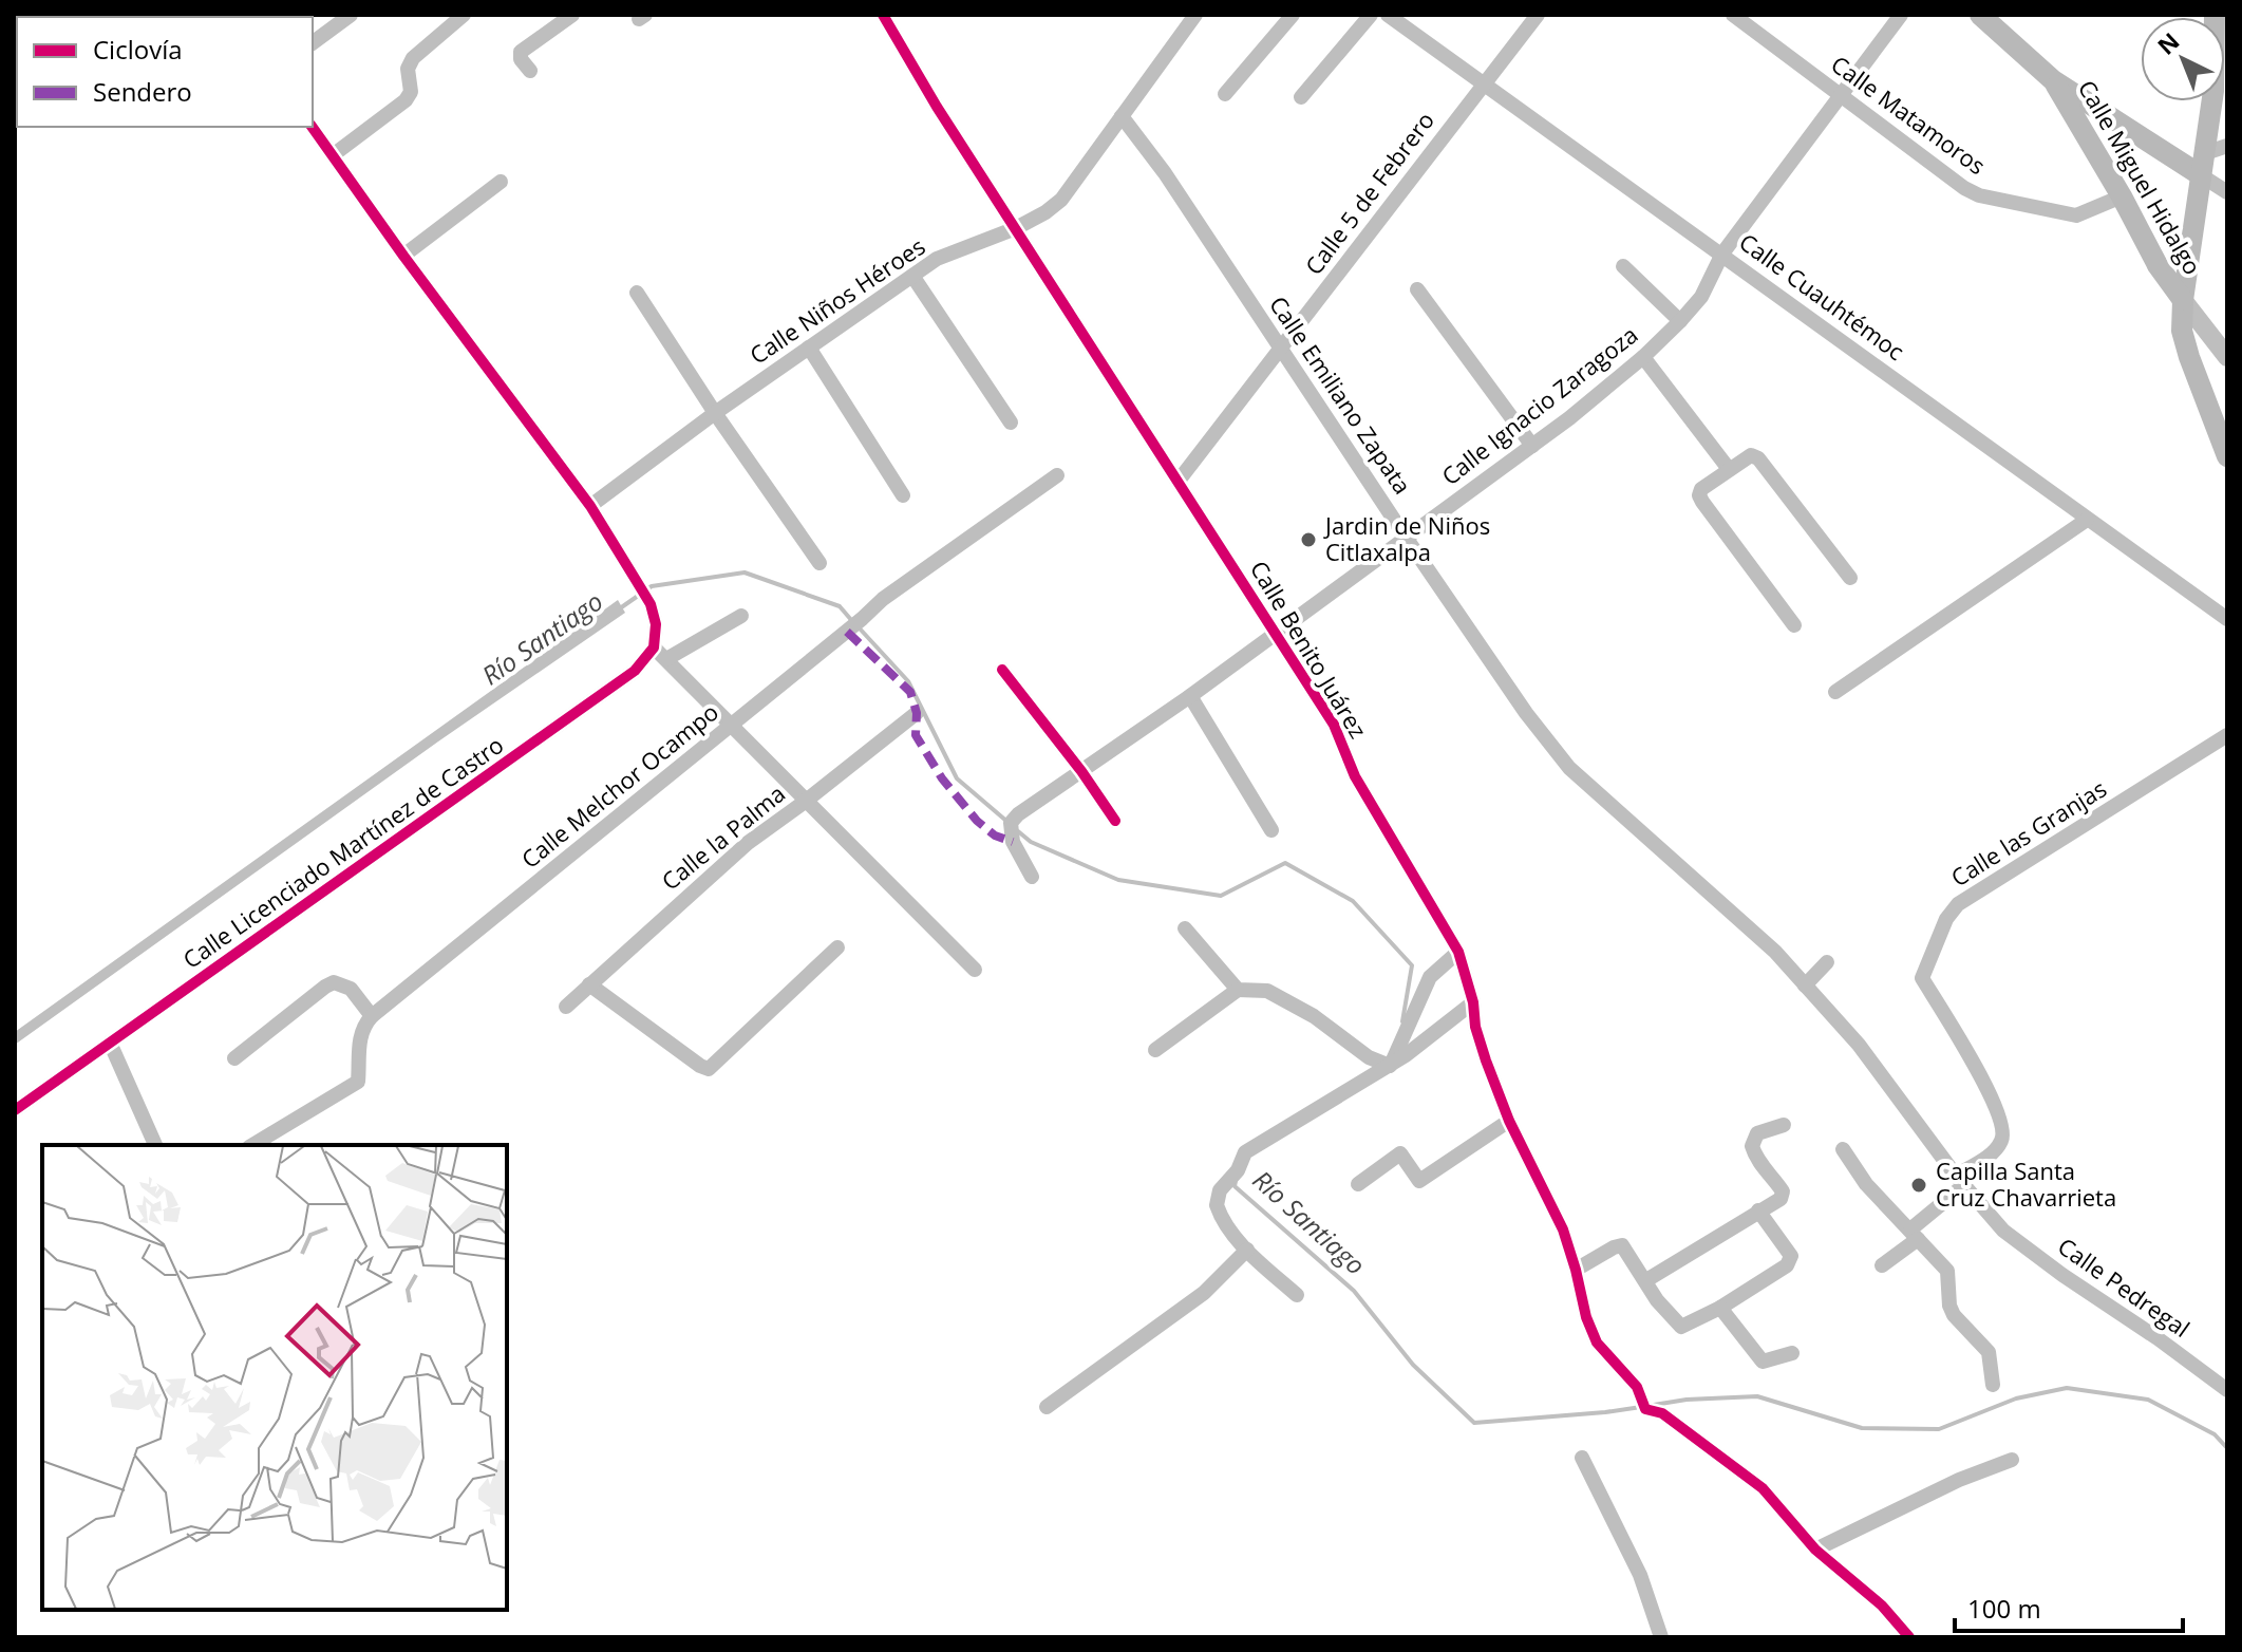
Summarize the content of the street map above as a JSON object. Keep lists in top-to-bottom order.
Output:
{
  "streets": {
    "main road": ["Calle Miguel Hidalgo"],
    "street": [
      "Calle Matamoros",
      "Calle 5 de Febrero",
      "Calle Cuauhtémoc",
      "Calle Niños Héroes",
      "Calle Emiliano Zapata",
      "Calle Ignacio Zaragoza",
      "Calle Benito Juárez",
      "Calle Melchor Ocampo",
      "Calle las Granjas",
      "Calle la Palma",
      "Calle Licenciado Martínez de Castro",
      "Calle Pedregal"
    ]
  },
  "crossings": [
    ["Calle Matamoros", "Calle Miguel Hidalgo"],
    ["Calle Matamoros", "Calle Ignacio Zaragoza"],
    ["Calle 5 de Febrero", "Calle Cuauhtémoc"],
    ["Calle 5 de Febrero", "Calle Emiliano Zapata"],
    ["Calle 5 de Febrero", "Calle Benito Juárez"],
    ["Calle Cuauhtémoc", "Calle Ignacio Zaragoza"],
    ["Calle Niños Héroes", "Calle Emiliano Zapata"],
    ["Calle Niños Héroes", "Calle Benito Juárez"],
    ["Calle Emiliano Zapata", "Calle Ignacio Zaragoza"],
    ["Calle Emiliano Zapata", "Calle Pedregal"],
    ["Calle Ignacio Zaragoza", "Calle Benito Juárez"],
    ["Calle las Granjas", "Calle Pedregal"]
  ],
  "water": ["Río Santiago"],
  "places": ["Jardin de Niños Citlaxalpa", "Capilla Santa Cruz Chavarrieta"],
  "legend": ["Ciclovía", "Sendero"],
  "scale_bar": "100 m",
  "north": "top left"
}
